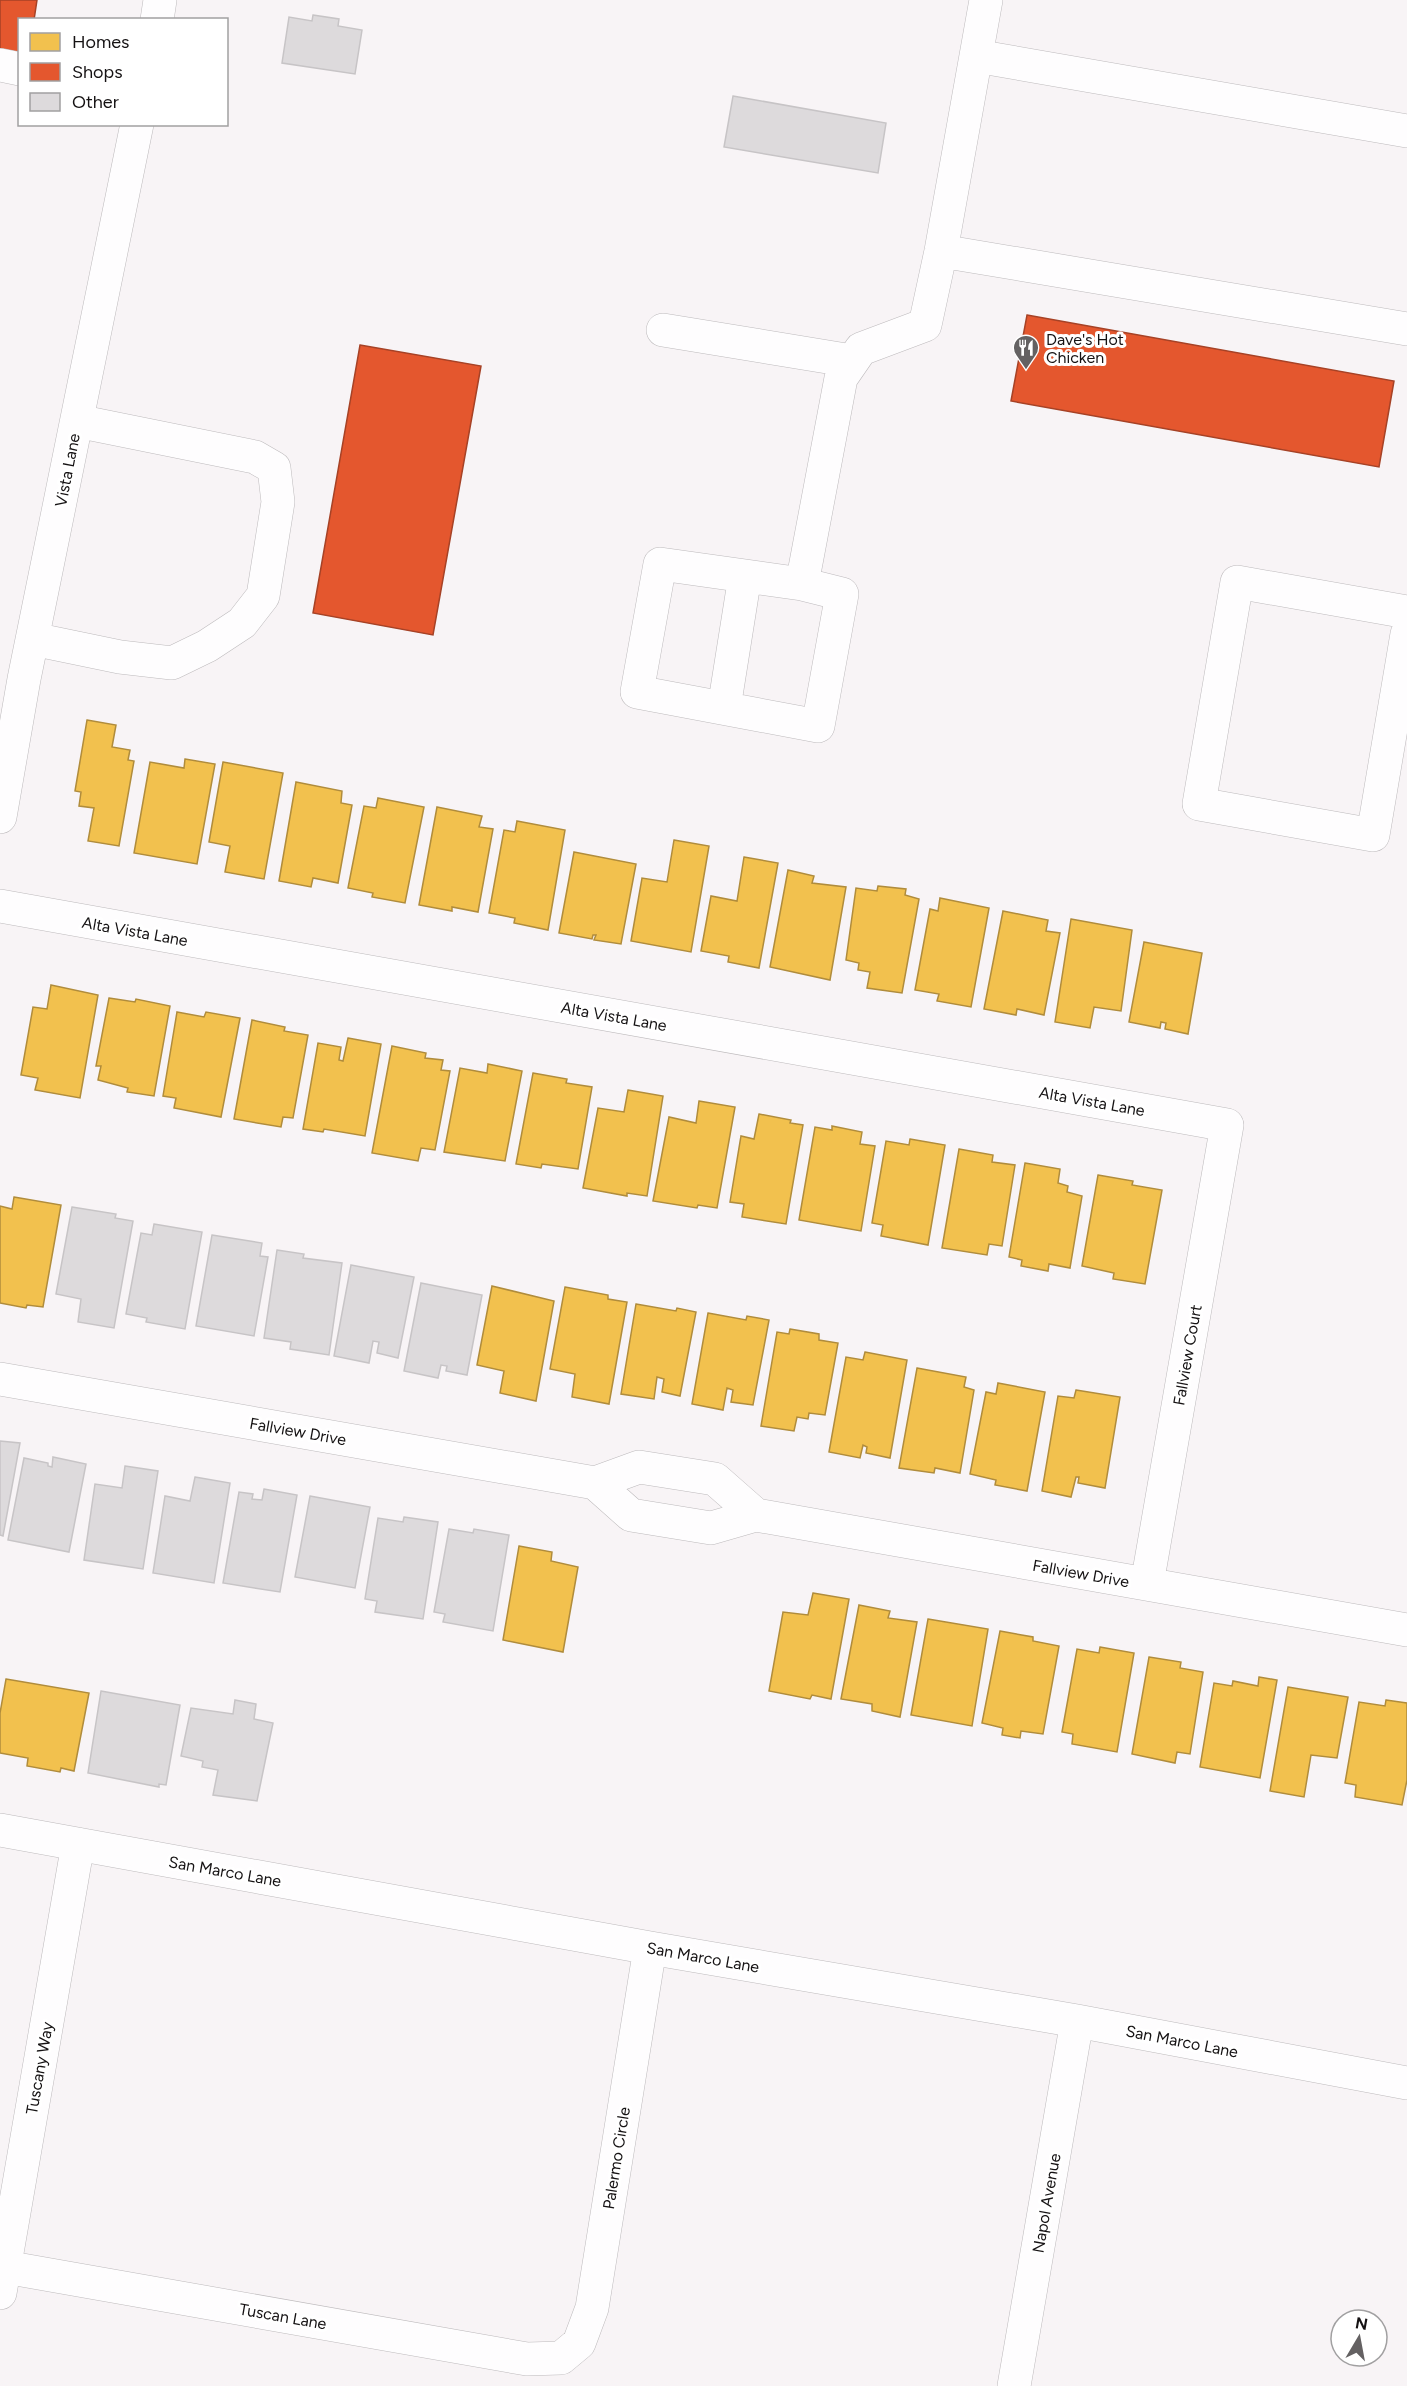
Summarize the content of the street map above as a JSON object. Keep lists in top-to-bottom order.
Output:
{
  "streets": {
    "street": [
      "Vista Lane",
      "Alta Vista Lane",
      "Fallview Court",
      "Fallview Drive",
      "San Marco Lane",
      "Tuscany Way",
      "Palermo Circle",
      "Napol Avenue",
      "Tuscan Lane"
    ]
  },
  "crossings": [
    ["Alta Vista Lane", "Fallview Court"],
    ["Fallview Court", "Fallview Drive"],
    ["San Marco Lane", "Tuscany Way"],
    ["San Marco Lane", "Palermo Circle"],
    ["San Marco Lane", "Napol Avenue"],
    ["Tuscany Way", "Tuscan Lane"],
    ["Palermo Circle", "Tuscan Lane"]
  ],
  "places": {
    "restaurant": ["Dave's Hot Chicken"]
  },
  "legend": ["Homes", "Shops", "Other"],
  "north": "top"
}
